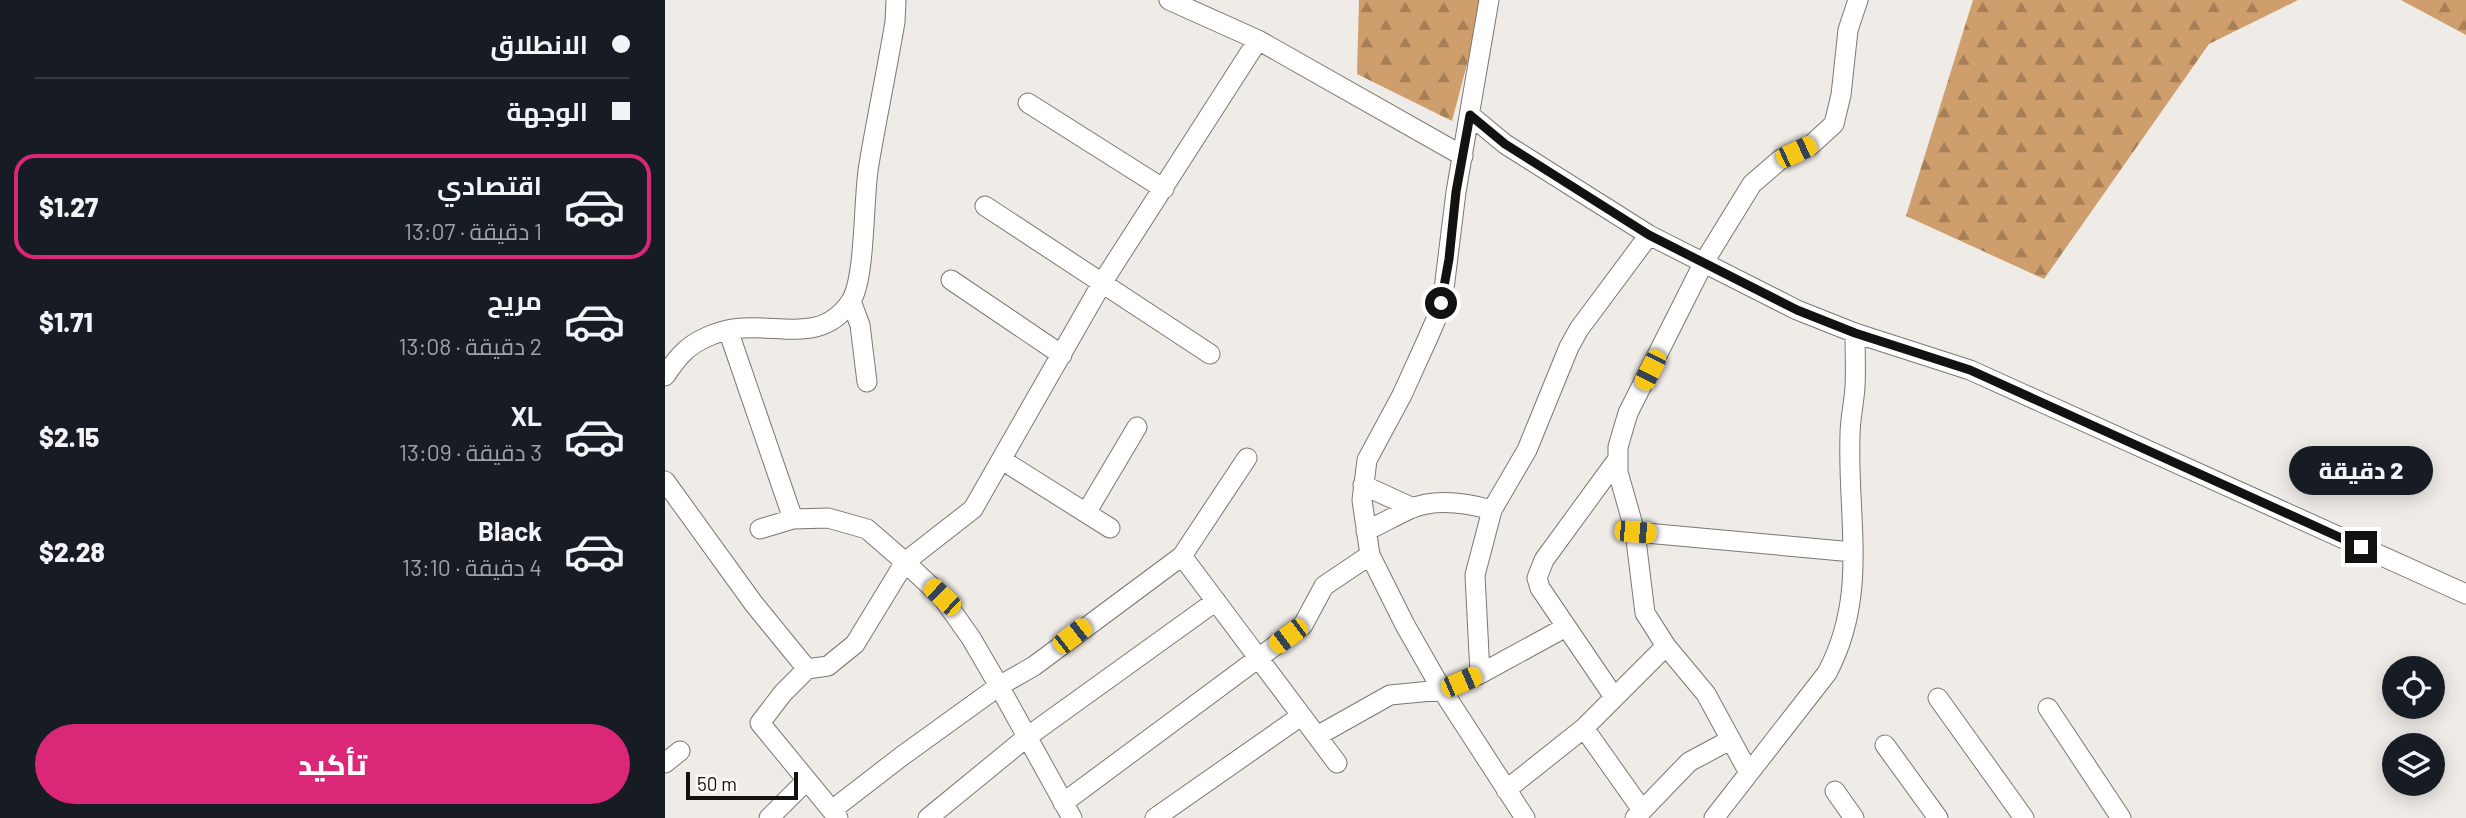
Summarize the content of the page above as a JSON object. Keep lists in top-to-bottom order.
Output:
{
  "scale_bar": "50 m",
  "page": {
    "banner": ["الانطلاق", "الوجهة"],
    "list": [
      {
        "name": "اقتصادي",
        "note": "1 دقيقة · 13:07",
        "value": "$1.27"
      },
      {
        "name": "مريح",
        "note": "2 دقيقة · 13:08",
        "value": "$1.71"
      },
      {
        "name": "XL",
        "note": "3 دقيقة · 13:09",
        "value": "$2.15"
      },
      {
        "name": "Black",
        "note": "4 دقيقة · 13:10",
        "value": "$2.28"
      }
    ],
    "bubble": "2 دقيقة",
    "buttons": "تأكيد",
    "scale": "50 m"
  }
}
